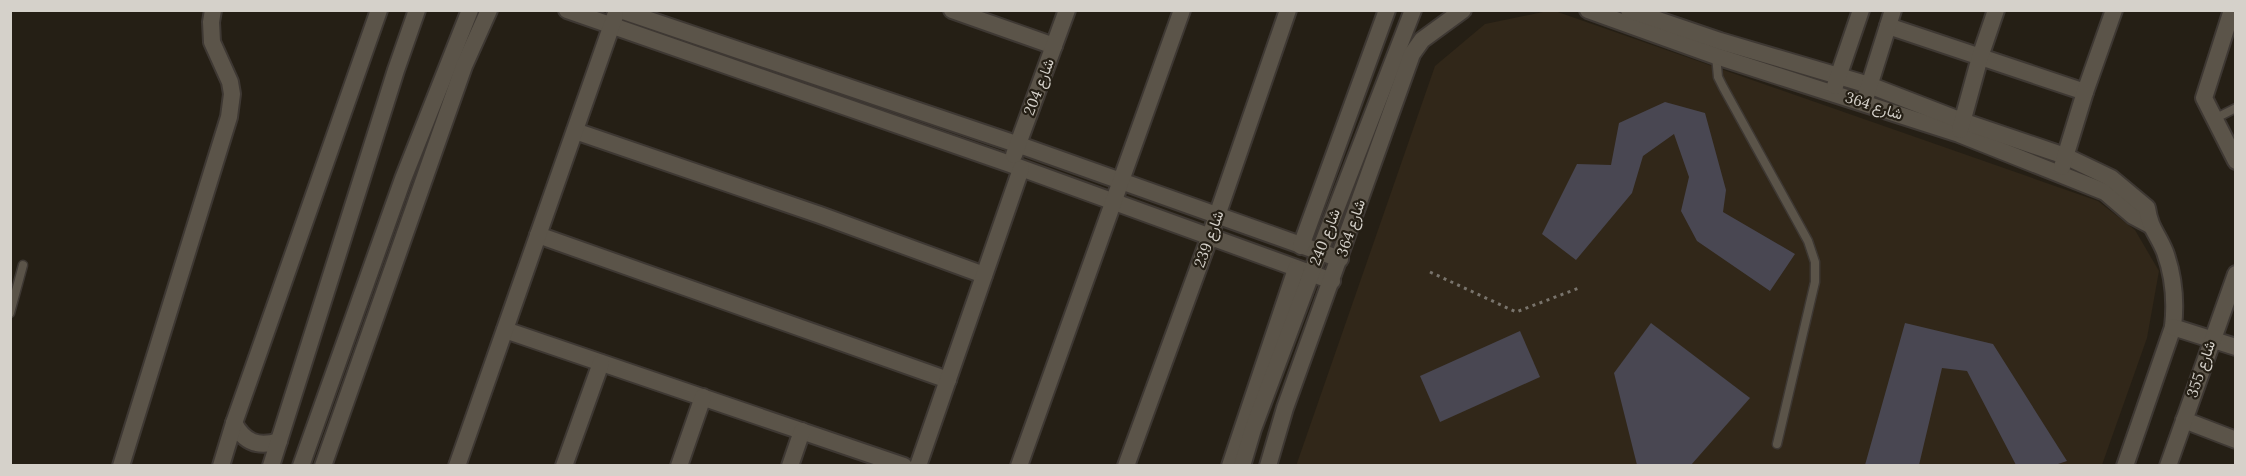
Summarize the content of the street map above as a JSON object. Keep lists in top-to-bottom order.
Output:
{
  "streets": {
    "street": [
      "شارع 204",
      "شارع 364",
      "شارع 240",
      "شارع 239",
      "شارع 355"
    ]
  }
}
